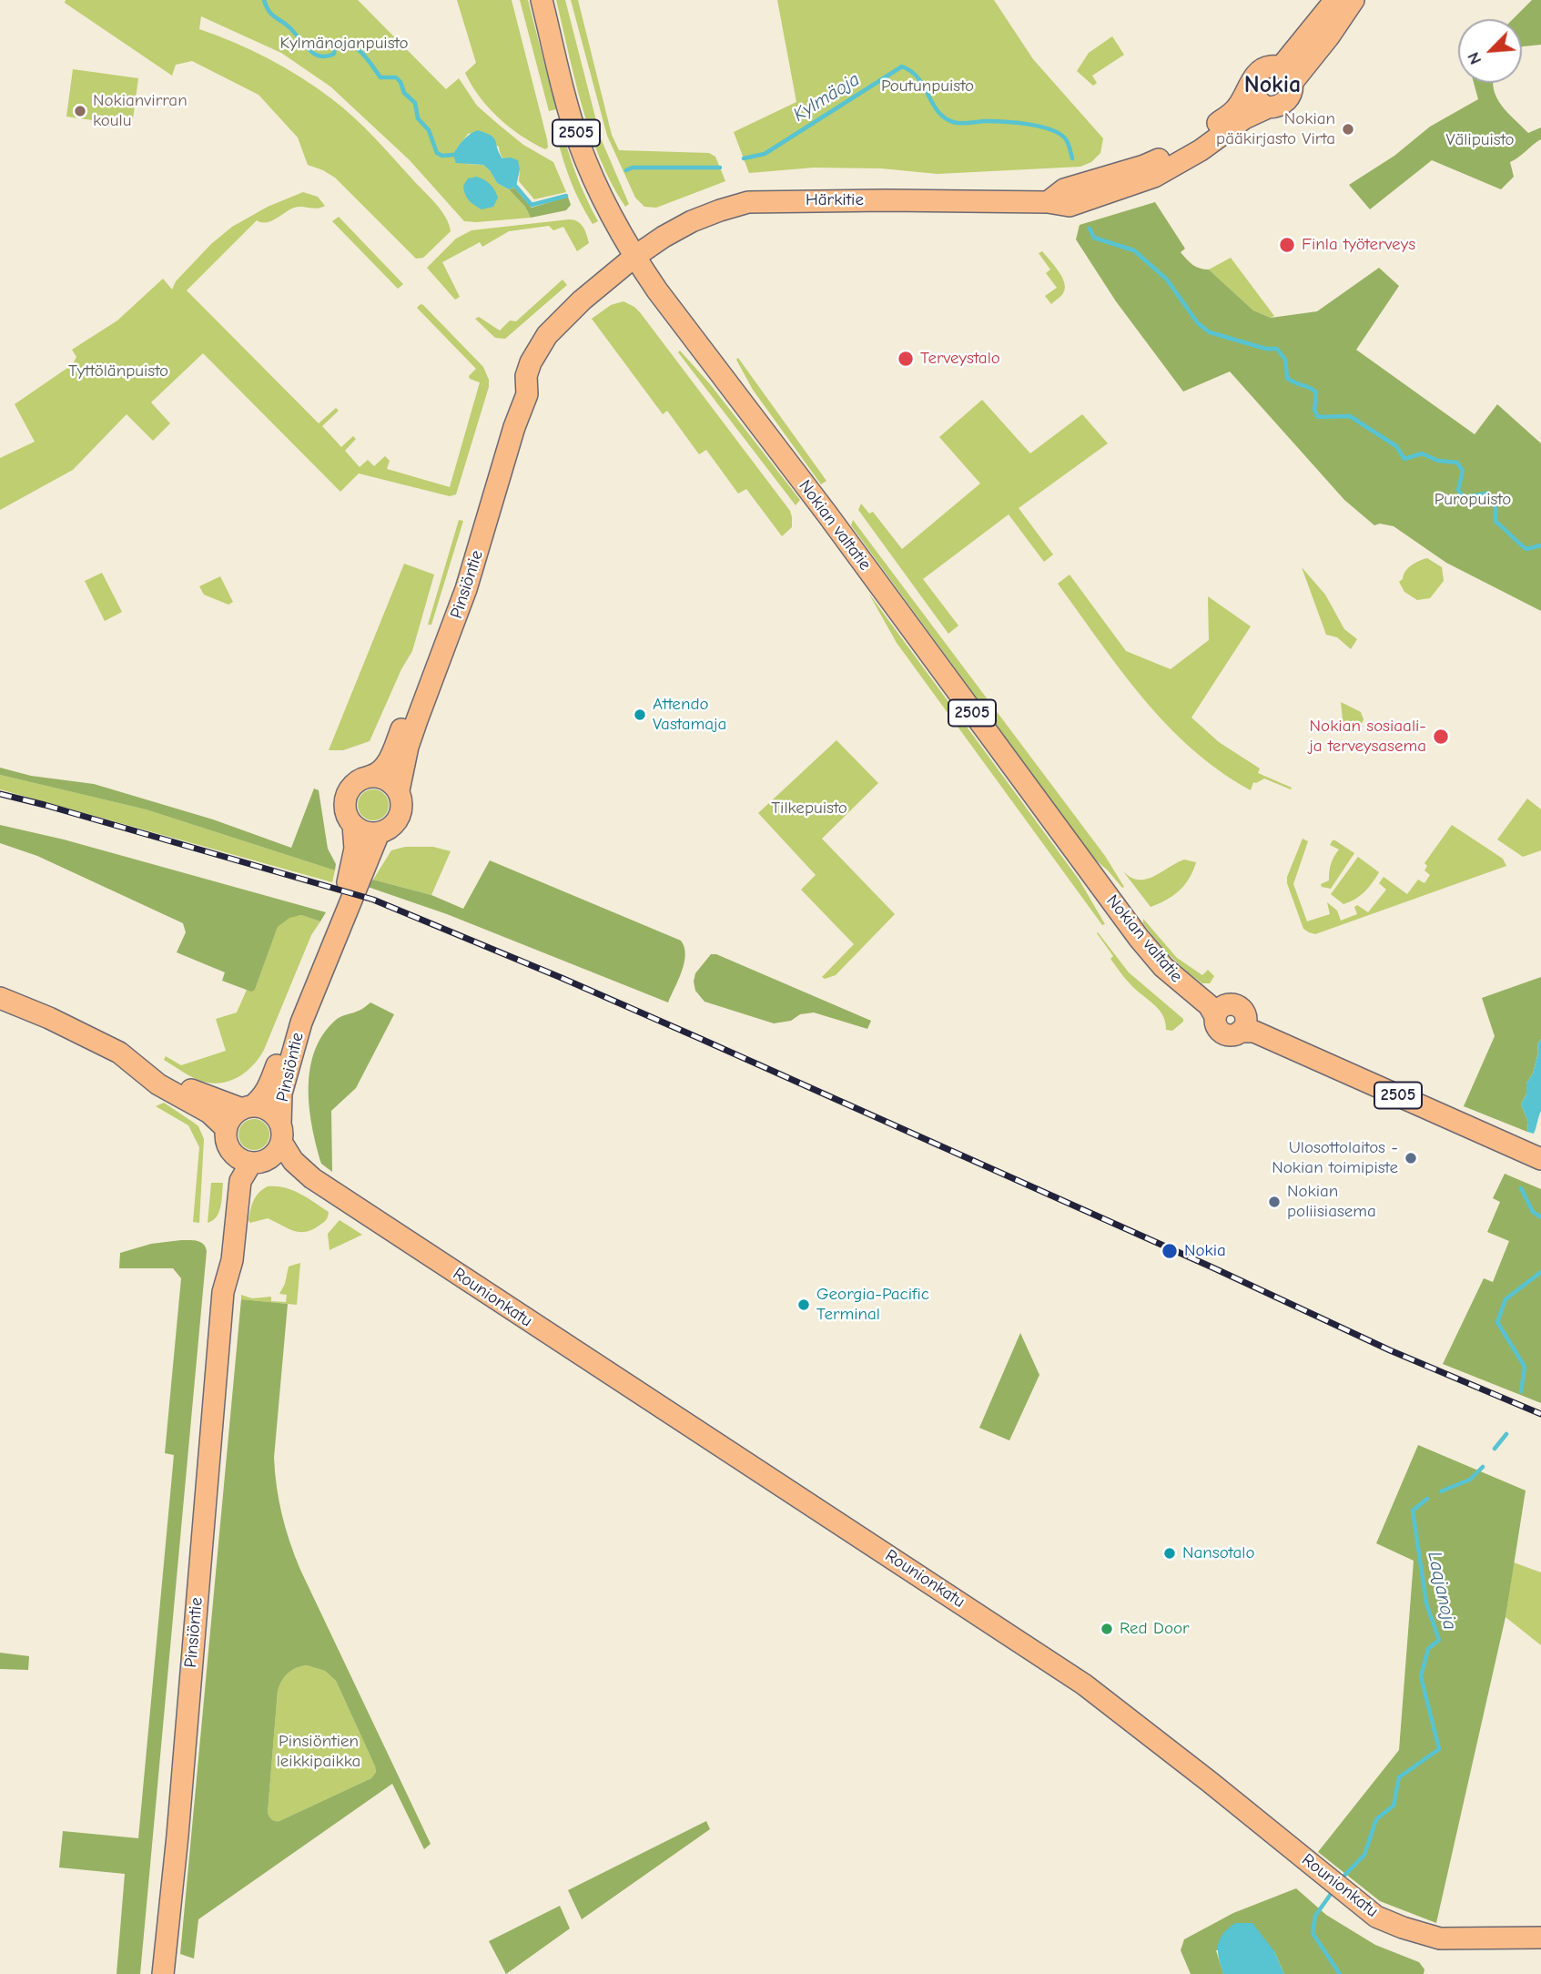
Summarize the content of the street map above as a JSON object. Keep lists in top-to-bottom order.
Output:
{
  "streets": {
    "main road": [
      "2505",
      "Härkitie",
      "Nokian valtatie",
      "Pinsiöntie",
      "Rounionkatu"
    ]
  },
  "crossings": [
    ["Härkitie", "Nokian valtatie"],
    ["Härkitie", "Pinsiöntie"],
    ["Nokian valtatie", "Pinsiöntie"],
    ["Pinsiöntie", "Rounionkatu"]
  ],
  "districts": ["Nokia"],
  "water": ["Kylmäoja", "Laajanoja"],
  "parks": [
    "Kylmänojanpuisto",
    "Poutunpuisto",
    "Välipuisto",
    "Tyttölänpuisto",
    "Puropuisto",
    "Tilkepuisto",
    "Pinsiöntien leikkipaikka"
  ],
  "places": [
    "Nokianvirran koulu",
    "Nokian pääkirjasto Virta",
    "Finla työterveys",
    "Terveystalo",
    "Attendo Vastamaja",
    "Nokian sosiaali- ja terveysasema",
    "Ulosottolaitos - Nokian toimipiste",
    "Nokian poliisiasema",
    "Nokia",
    "Georgia-Pacific Terminal",
    "Nansotalo",
    "Red Door"
  ],
  "north": "bottom left"
}
